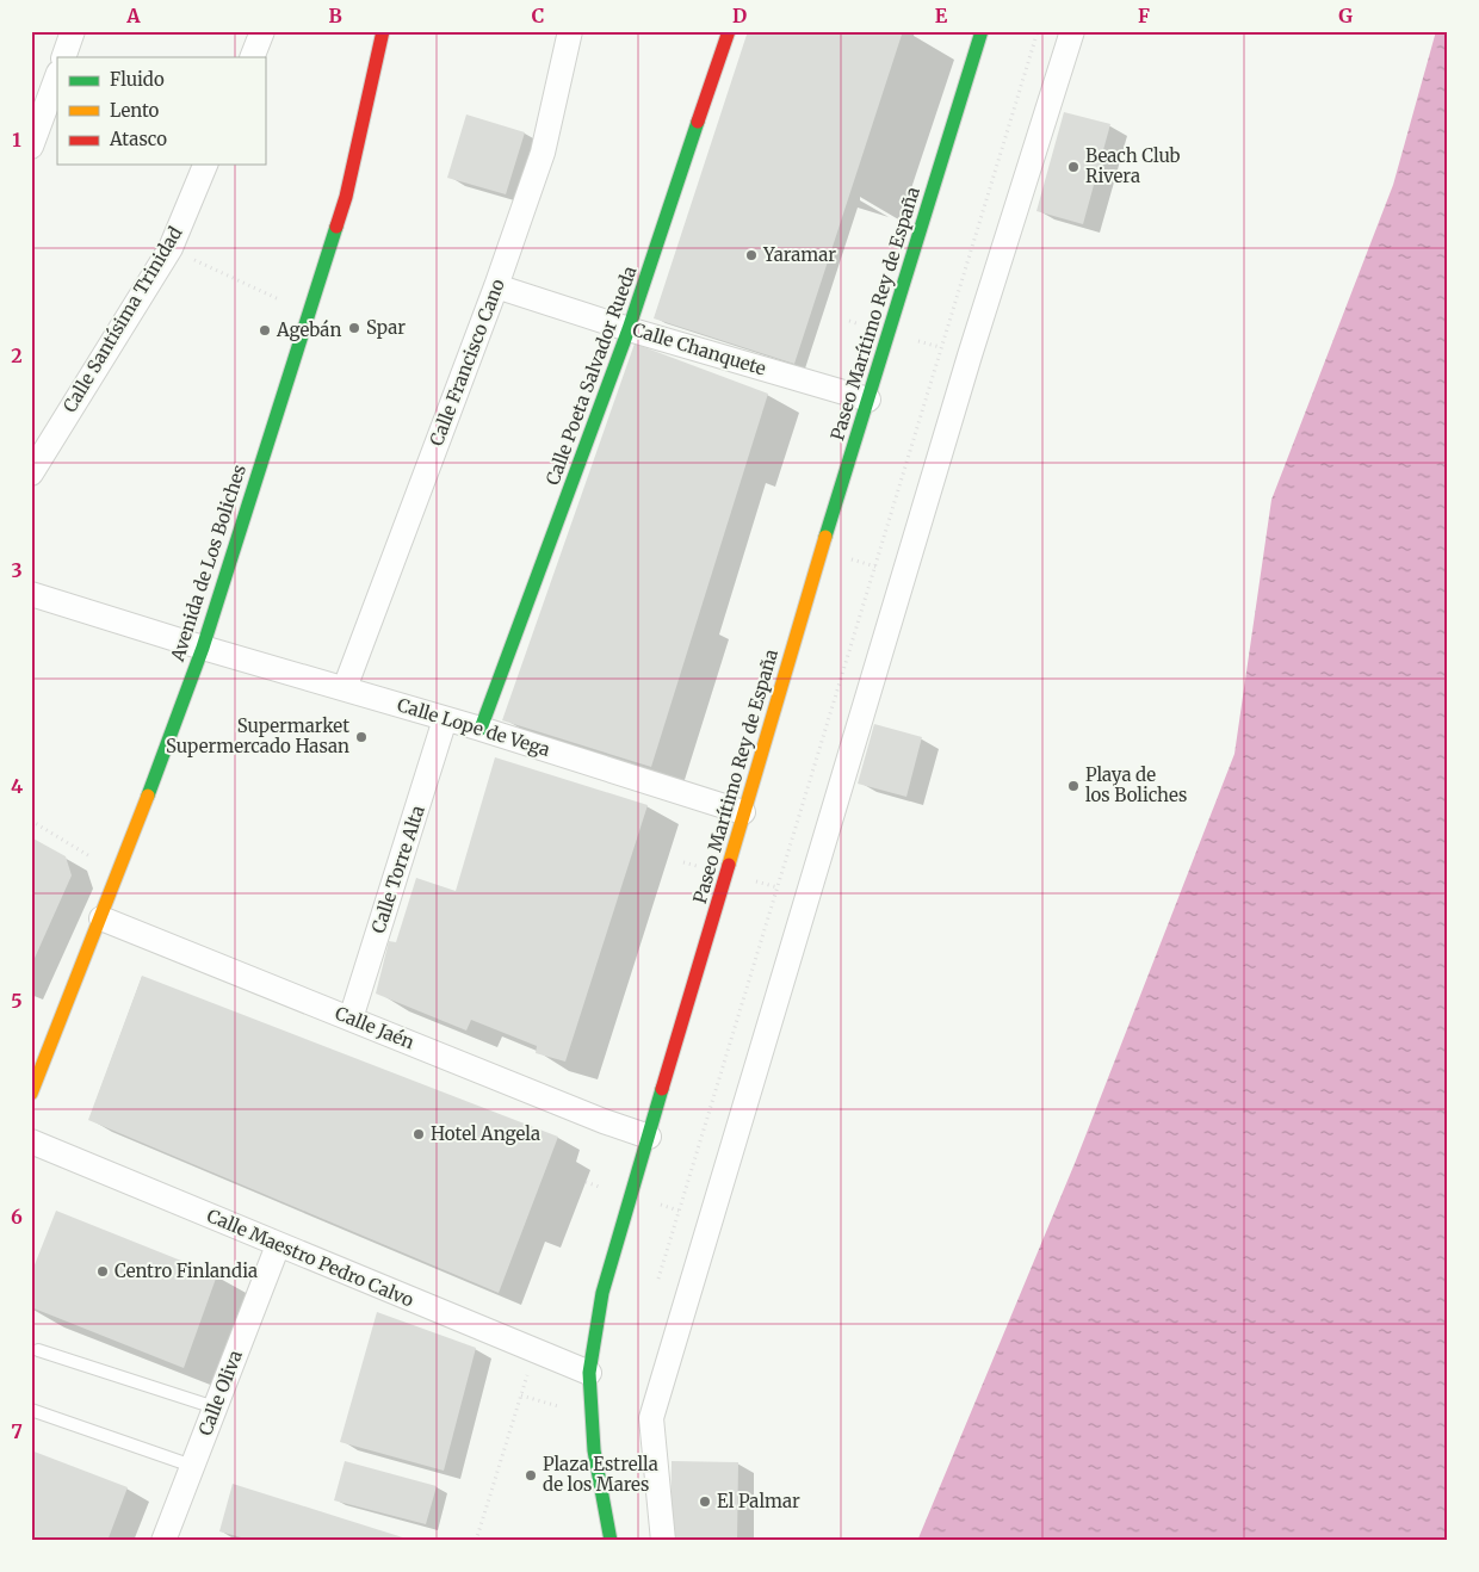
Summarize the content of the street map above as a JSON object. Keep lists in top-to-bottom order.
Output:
{
  "streets": {
    "street": [
      "Paseo Marítimo Rey de España",
      "Calle Santísima Trinidad",
      "Calle Chanquete",
      "Calle Francisco Cano",
      "Calle Poeta Salvador Rueda",
      "Avenida de Los Boliches",
      "Calle Lope de Vega",
      "Calle Torre Alta",
      "Calle Jaén",
      "Calle Maestro Pedro Calvo",
      "Calle Oliva"
    ]
  },
  "crossings": [
    ["Paseo Marítimo Rey de España", "Calle Chanquete"],
    ["Paseo Marítimo Rey de España", "Calle Lope de Vega"],
    ["Paseo Marítimo Rey de España", "Calle Jaén"],
    ["Paseo Marítimo Rey de España", "Calle Maestro Pedro Calvo"],
    ["Calle Chanquete", "Calle Francisco Cano"],
    ["Calle Chanquete", "Calle Poeta Salvador Rueda"],
    ["Calle Francisco Cano", "Calle Lope de Vega"],
    ["Calle Poeta Salvador Rueda", "Calle Lope de Vega"],
    ["Avenida de Los Boliches", "Calle Lope de Vega"],
    ["Avenida de Los Boliches", "Calle Jaén"],
    ["Calle Lope de Vega", "Calle Torre Alta"],
    ["Calle Torre Alta", "Calle Jaén"],
    ["Calle Maestro Pedro Calvo", "Calle Oliva"]
  ],
  "places": [
    "Beach Club Rivera",
    "Yaramar",
    "Spar",
    "Agebán",
    "Supermarket Supermercado Hasan",
    "Playa de los Boliches",
    "Hotel Angela",
    "Centro Finlandia",
    "Plaza Estrella de los Mares",
    "El Palmar"
  ],
  "legend": ["Fluido", "Lento", "Atasco"],
  "grid": {
    "columns": [
      "A",
      "B",
      "C",
      "D",
      "E",
      "F",
      "G"
    ],
    "rows": [
      "1",
      "2",
      "3",
      "4",
      "5",
      "6",
      "7"
    ]
  }
}
